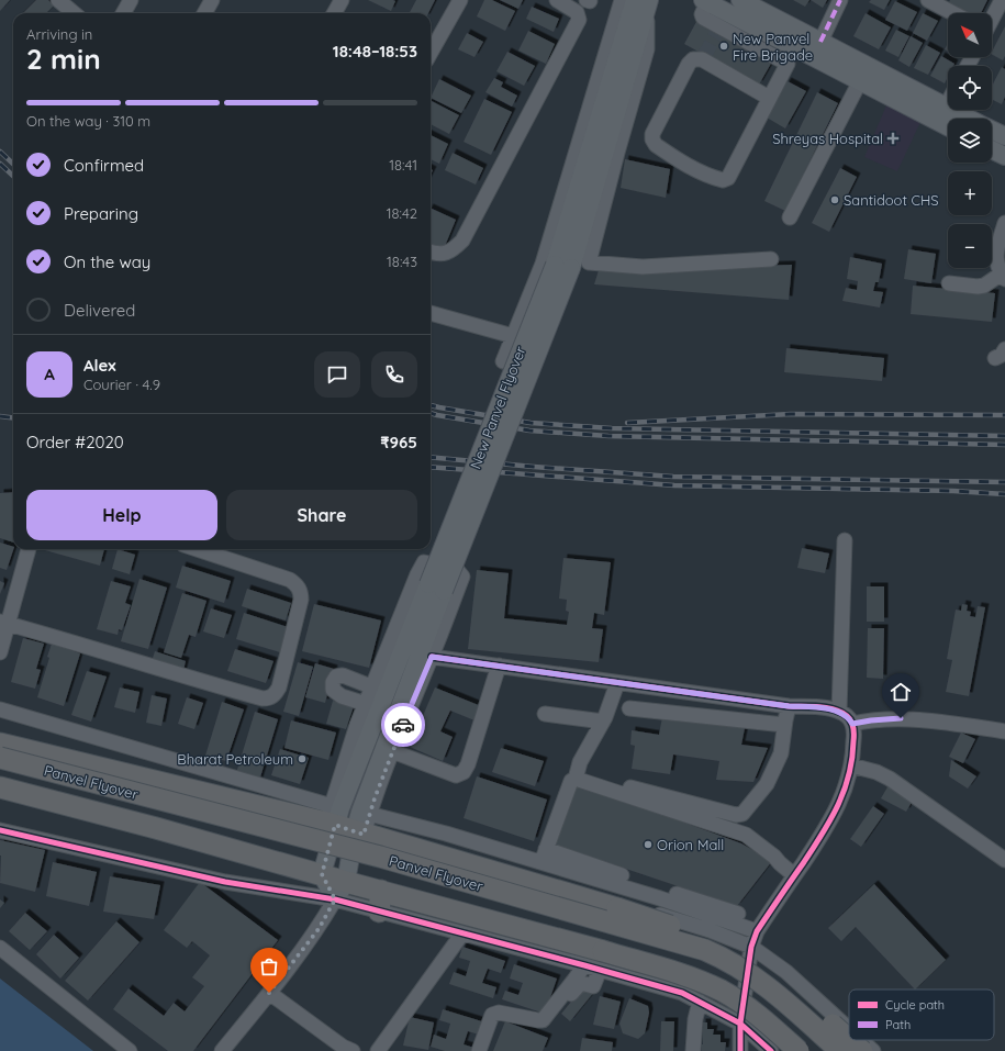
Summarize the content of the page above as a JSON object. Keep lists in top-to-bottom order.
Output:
{
  "streets": {
    "highway": ["Panvel Flyover"],
    "main road": ["New Panvel Flyover"]
  },
  "places": {
    "other": [
      "New Panvel Fire Brigade",
      "Santidoot CHS",
      "Bharat Petroleum",
      "Orion Mall"
    ],
    "health": ["Shreyas Hospital"]
  },
  "legend": ["Cycle path", "Path"],
  "north": "top left",
  "page": {
    "map_buttons": ["+", "−"],
    "heading": ["2 min", "Arriving in", "18:48–18:53"],
    "panel": [
      "Alex",
      "Courier · 4.9",
      "Order #2020",
      "₹965"
    ],
    "bar": "On the way · 310 m",
    "list": [
      ["Confirmed", "18:41"],
      ["Preparing", "18:42"],
      ["On the way", "18:43"],
      "Delivered"
    ],
    "round": "A",
    "buttons": ["Help", "Share"]
  }
}
